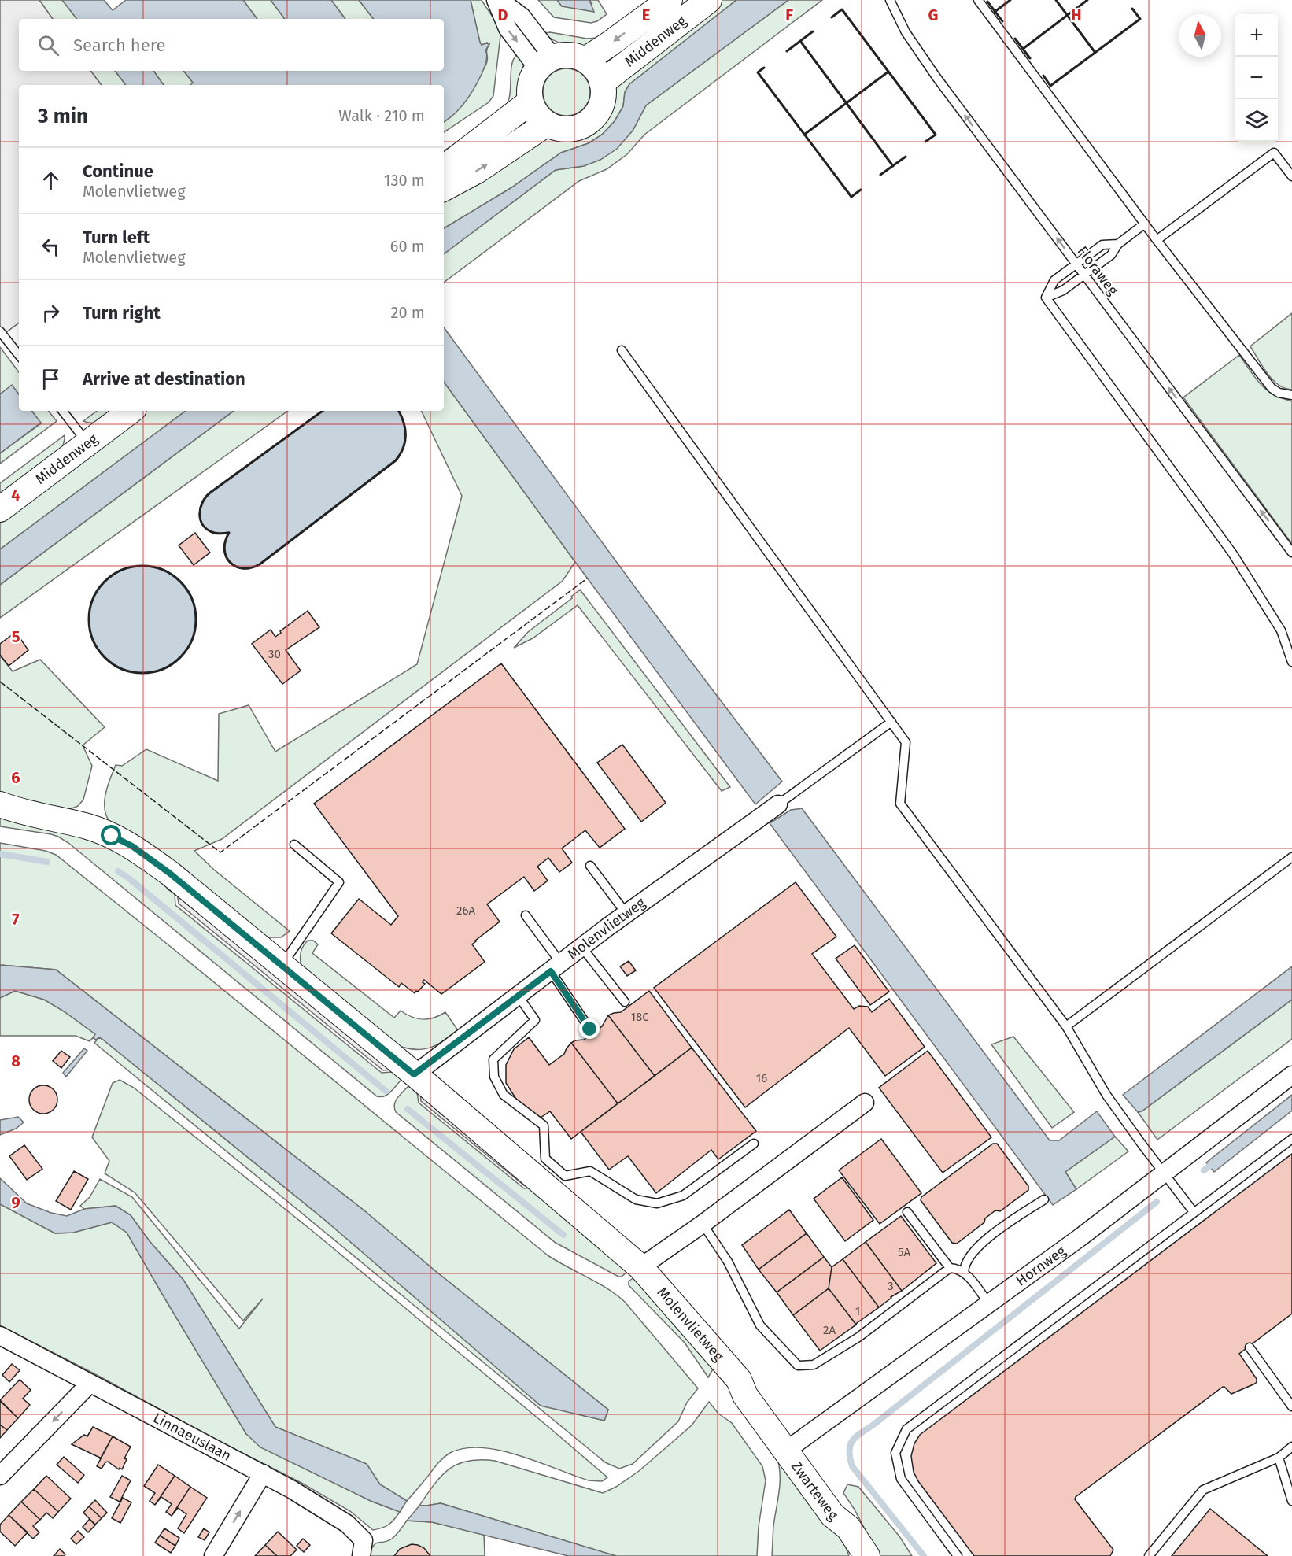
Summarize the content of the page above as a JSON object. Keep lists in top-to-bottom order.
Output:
{
  "streets": {
    "street": [
      "Middenweg",
      "Molenvlietweg",
      "Hornweg",
      "Linnaeuslaan",
      "Zwarteweg"
    ],
    "lane": ["Floraweg"]
  },
  "crossings": [
    ["Molenvlietweg", "Hornweg"],
    ["Molenvlietweg", "Zwarteweg"],
    ["Hornweg", "Zwarteweg"]
  ],
  "house_numbers": [
    "30",
    "26A",
    "18C",
    "16",
    "5A",
    "3",
    "1",
    "2A"
  ],
  "north": "top",
  "page": {
    "map_buttons": ["+", "−"],
    "search": "Search here",
    "heading": ["3 min", "Walk · 210 m"],
    "list": [
      ["Continue", "Molenvlietweg", "130 m"],
      ["Turn left", "Molenvlietweg", "60 m"],
      ["Turn right", "20 m"],
      "Arrive at destination"
    ]
  },
  "grid": {
    "columns": [
      "D",
      "E",
      "F",
      "G",
      "H"
    ],
    "rows": [
      "4",
      "5",
      "6",
      "7",
      "8",
      "9"
    ]
  }
}
